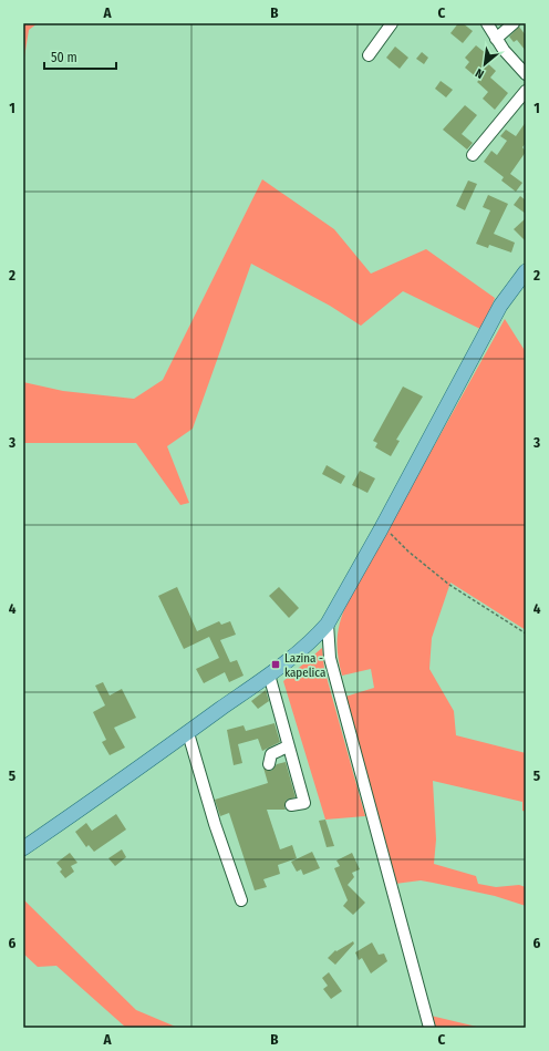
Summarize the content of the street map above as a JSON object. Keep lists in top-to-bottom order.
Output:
{
  "places": {
    "transit": ["Lazina - kapelica"]
  },
  "scale_bar": "50 m",
  "north": "bottom left",
  "grid": {
    "columns": ["A", "B", "C"],
    "rows": [
      "1",
      "2",
      "3",
      "4",
      "5",
      "6"
    ]
  }
}
